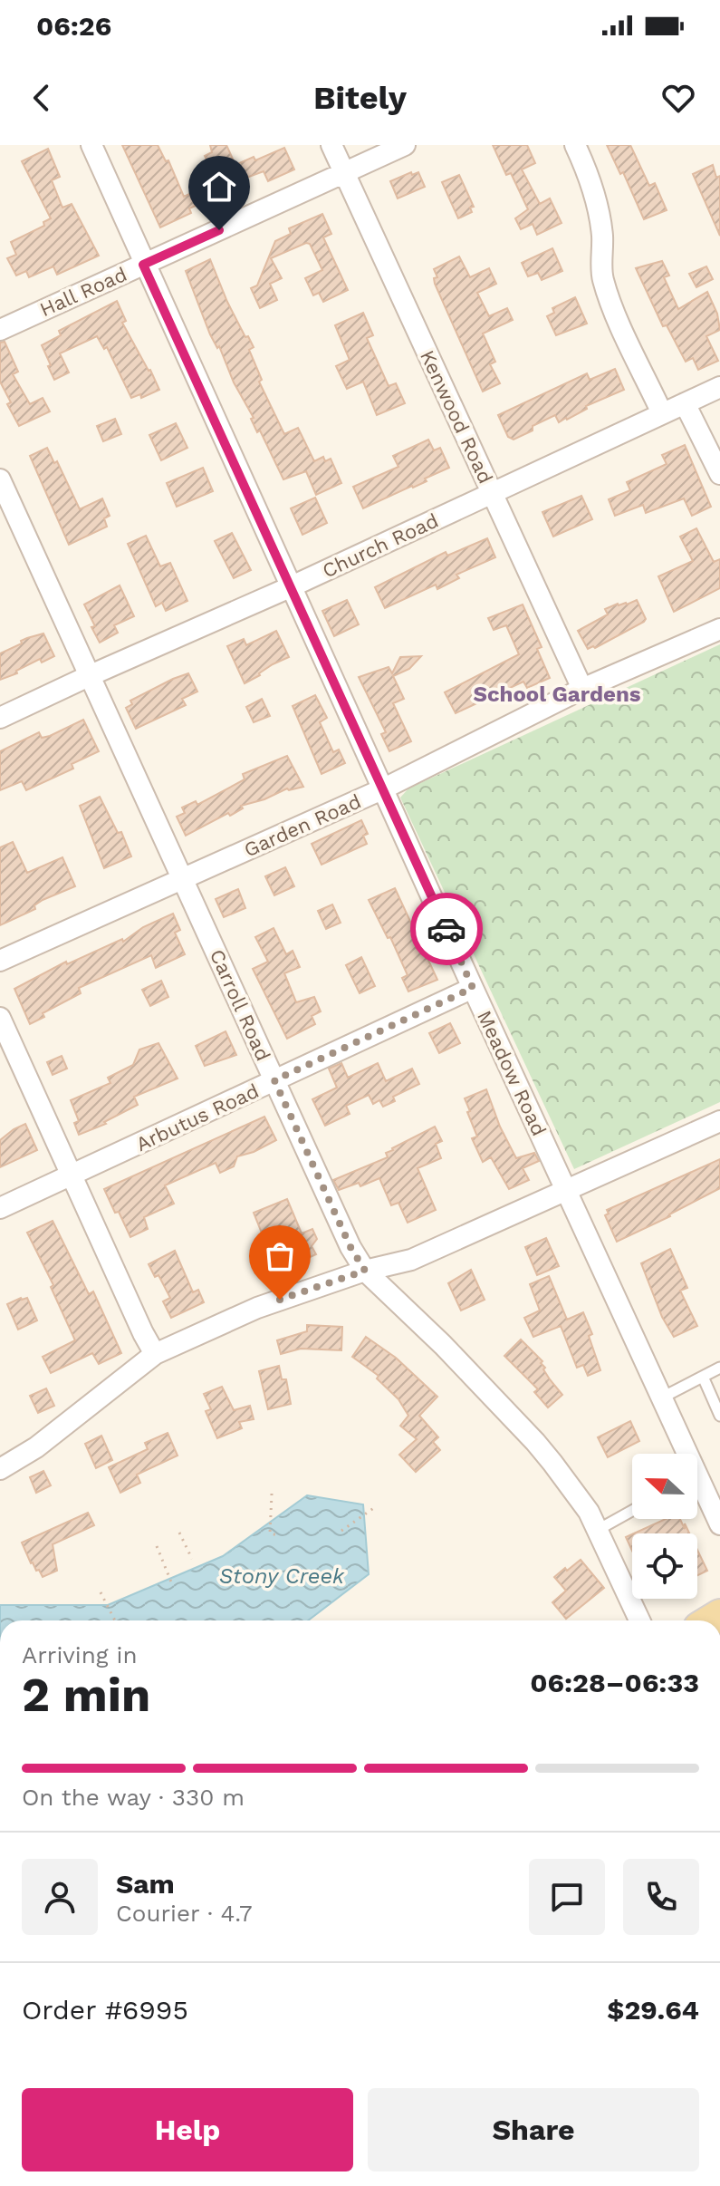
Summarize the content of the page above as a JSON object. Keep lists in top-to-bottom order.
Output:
{
  "streets": {
    "street": [
      "Hall Road",
      "Kenwood Road",
      "Church Road",
      "Garden Road",
      "Carroll Road",
      "Meadow Road",
      "Arbutus Road"
    ]
  },
  "crossings": [
    ["Hall Road", "Kenwood Road"],
    ["Hall Road", "Meadow Road"],
    ["Kenwood Road", "Church Road"],
    ["Kenwood Road", "Garden Road"],
    ["Church Road", "Carroll Road"],
    ["Church Road", "Meadow Road"],
    ["Garden Road", "Carroll Road"],
    ["Garden Road", "Meadow Road"],
    ["Carroll Road", "Arbutus Road"],
    ["Meadow Road", "Arbutus Road"]
  ],
  "districts": ["School Gardens"],
  "water": ["Stony Creek"],
  "north": "left",
  "page": {
    "status": "06:26",
    "header": "Bitely",
    "heading": ["2 min", "Arriving in", "06:28–06:33"],
    "panel": [
      "Sam",
      "Courier · 4.7",
      "Order #6995",
      "$29.64"
    ],
    "bar": "On the way · 330 m",
    "buttons": ["Help", "Share"]
  }
}
